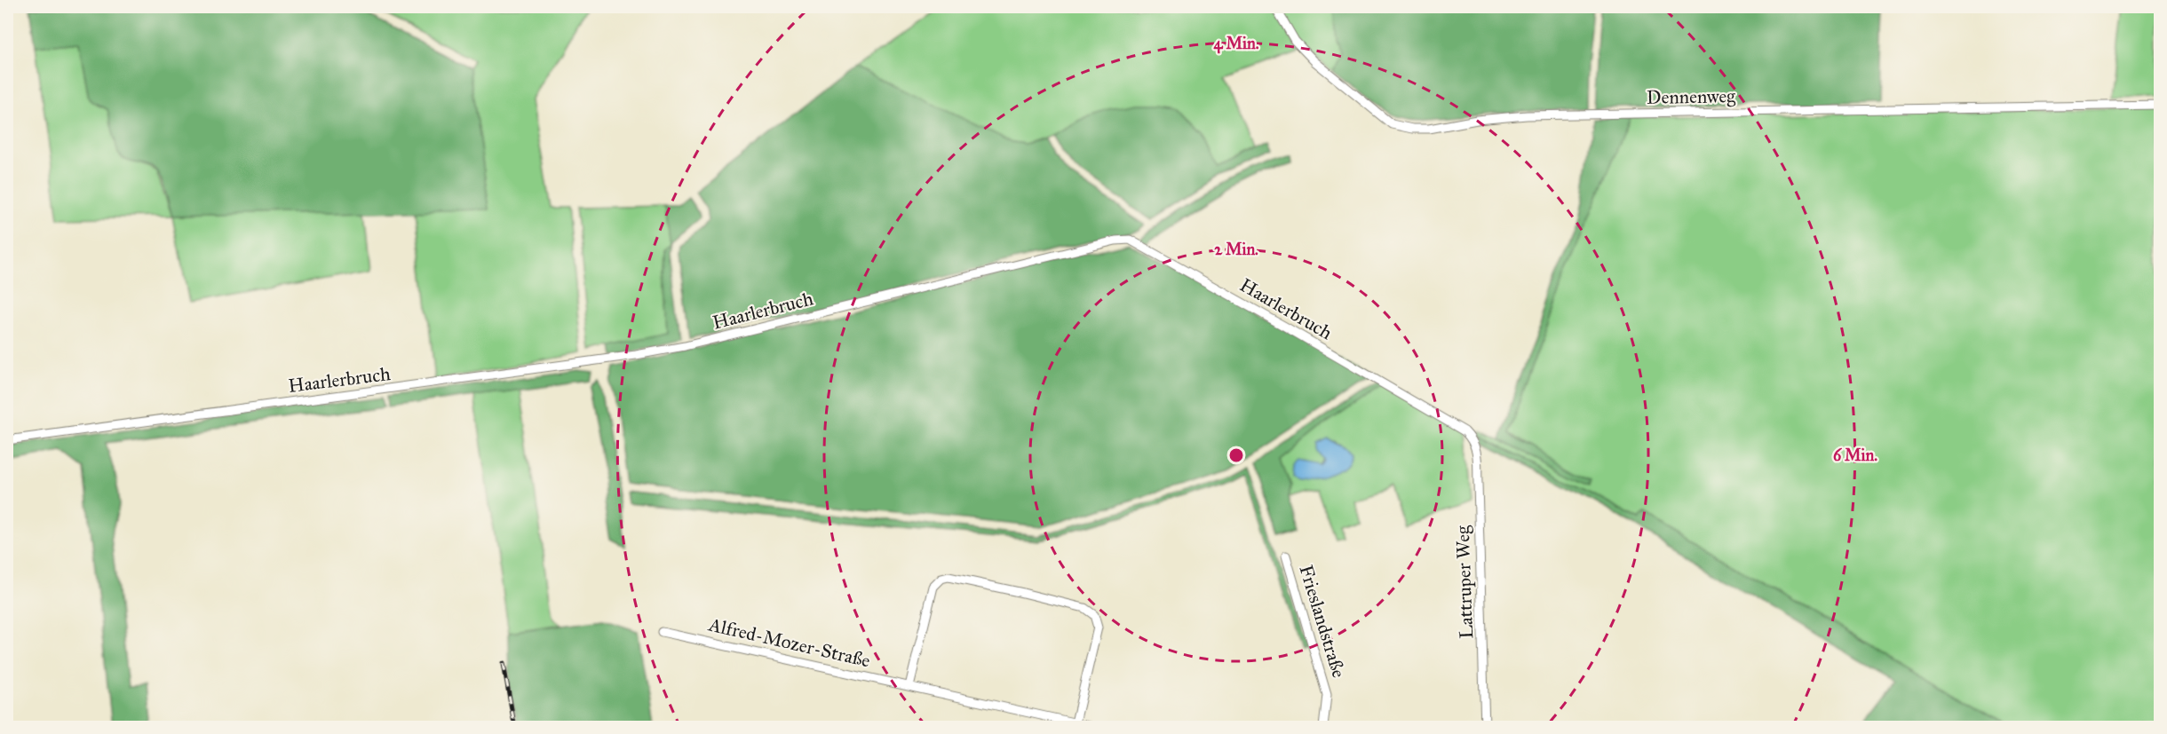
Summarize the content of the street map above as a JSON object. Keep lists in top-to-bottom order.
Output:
{
  "streets": {
    "street": [
      "Dennenweg",
      "Haarlerbruch",
      "Lattruper Weg",
      "Frieslandstraße",
      "Alfred-Mozer-Straße"
    ]
  },
  "crossings": [
    ["Haarlerbruch", "Lattruper Weg"]
  ],
  "rings": ["4 Min.", "2 Min.", "6 Min."]
}
